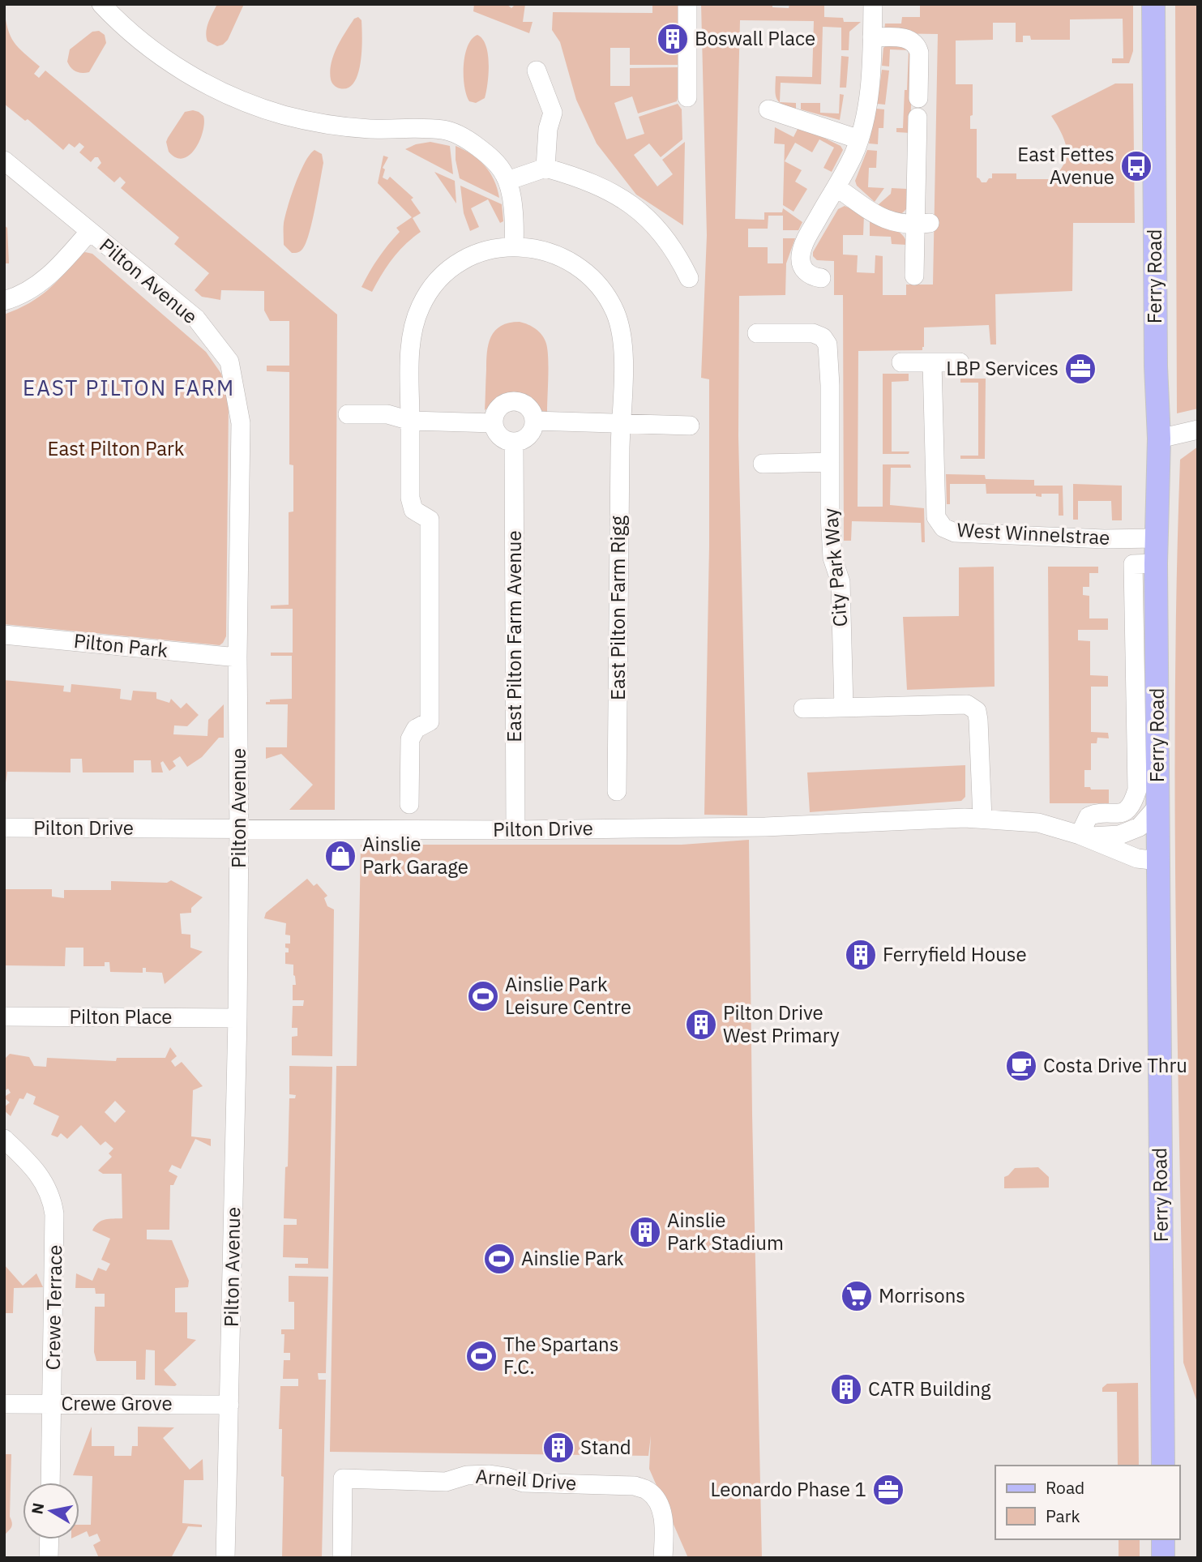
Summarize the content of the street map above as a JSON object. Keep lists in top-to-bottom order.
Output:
{
  "streets": {
    "main road": ["Ferry Road"],
    "street": [
      "Pilton Avenue",
      "West Winnelstrae",
      "City Park Way",
      "East Pilton Farm Rigg",
      "East Pilton Farm Avenue",
      "Pilton Park",
      "Pilton Drive",
      "Pilton Place",
      "Crewe Terrace",
      "Crewe Grove",
      "Arneil Drive"
    ]
  },
  "crossings": [
    ["Ferry Road", "West Winnelstrae"],
    ["Ferry Road", "Pilton Drive"],
    ["Pilton Avenue", "Pilton Park"],
    ["Pilton Avenue", "Pilton Drive"],
    ["Pilton Avenue", "Pilton Place"],
    ["Pilton Avenue", "Crewe Grove"],
    ["East Pilton Farm Avenue", "Pilton Drive"],
    ["Crewe Terrace", "Crewe Grove"]
  ],
  "districts": ["EAST PILTON FARM"],
  "parks": ["East Pilton Park"],
  "places": {
    "building": [
      "Boswall Place",
      "Ferryfield House",
      "Pilton Drive West Primary",
      "Ainslie Park Stadium",
      "CATR Building",
      "Stand"
    ],
    "bus stop": ["East Fettes Avenue"],
    "office": ["LBP Services", "Leonardo Phase 1"],
    "shop": ["Ainslie Park Garage"],
    "sports": ["Ainslie Park Leisure Centre", "Ainslie Park", "The Spartans F.C."],
    "cafe": ["Costa Drive Thru"],
    "supermarket": ["Morrisons"]
  },
  "legend": ["Road", "Park"],
  "north": "left"
}
